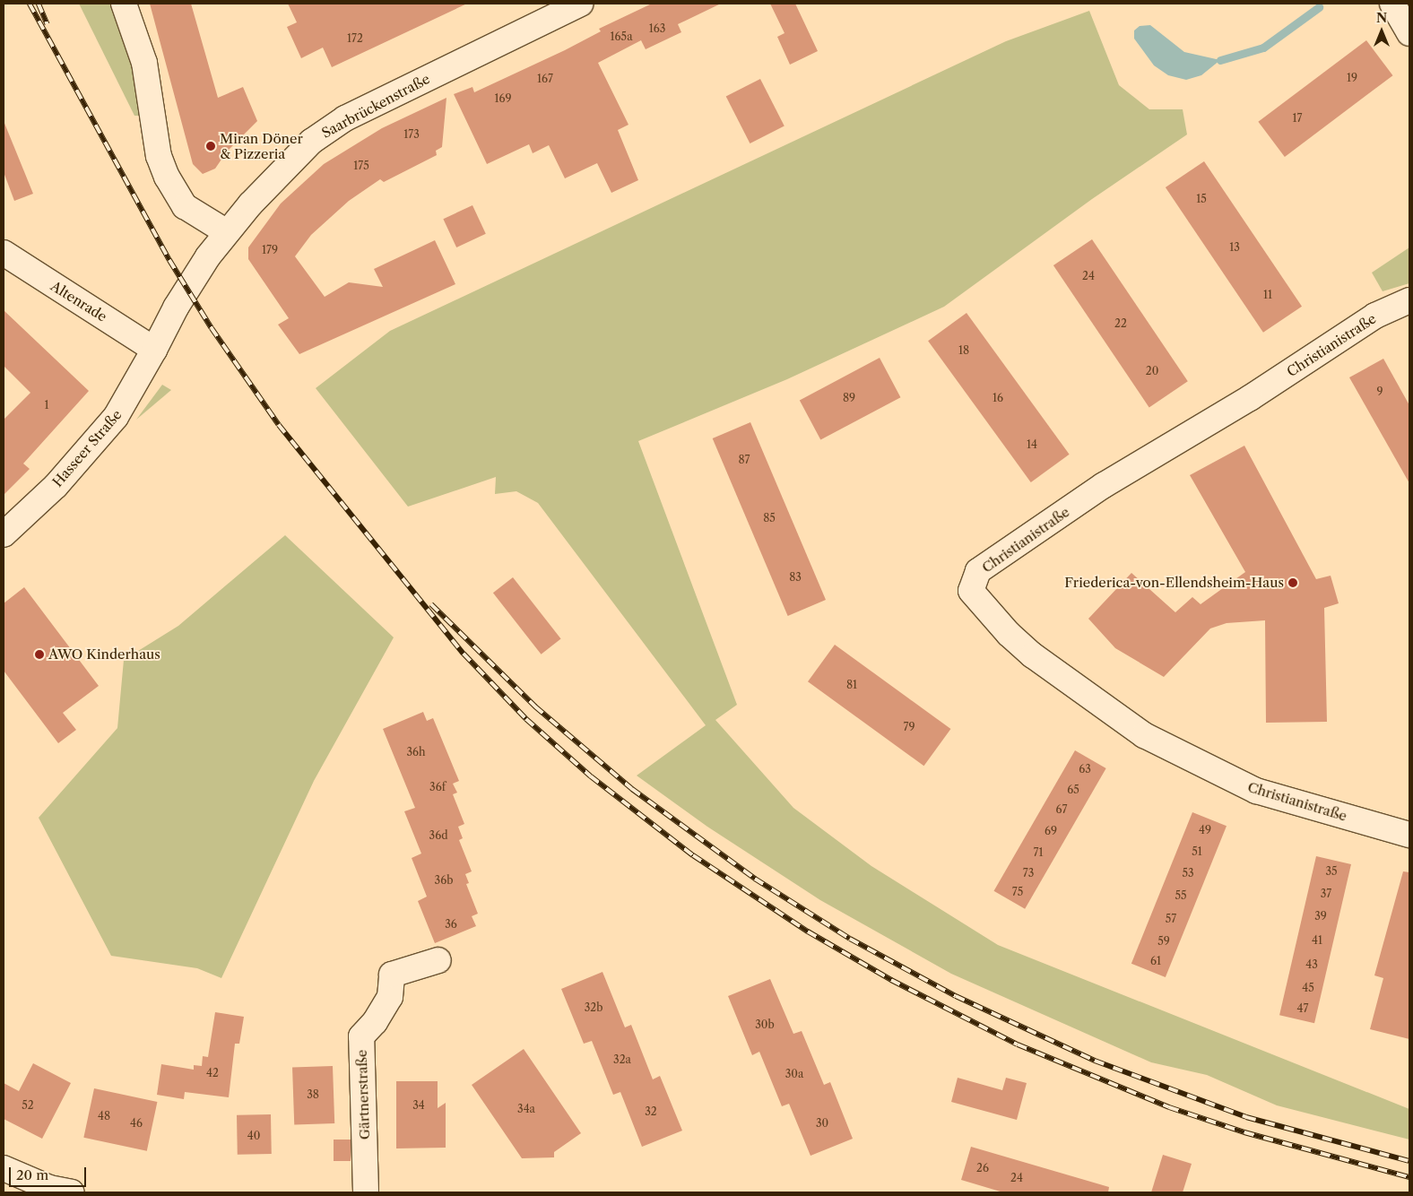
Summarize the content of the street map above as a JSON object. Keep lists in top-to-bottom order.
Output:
{
  "streets": {
    "street": [
      "Saarbrückenstraße",
      "Altenrade",
      "Christianistraße",
      "Hasseer Straße",
      "Gärtnerstraße"
    ]
  },
  "crossings": [
    ["Saarbrückenstraße", "Altenrade"],
    ["Saarbrückenstraße", "Hasseer Straße"],
    ["Altenrade", "Hasseer Straße"]
  ],
  "places": ["Miran Döner & Pizzeria", "Friederica-von-Ellendsheim-Haus", "AWO Kinderhaus"],
  "house_numbers": [
    "163",
    "165a",
    "172",
    "19",
    "167",
    "169",
    "17",
    "173",
    "175",
    "15",
    "13",
    "179",
    "24",
    "11",
    "22",
    "18",
    "20",
    "9",
    "89",
    "16",
    "1",
    "14",
    "87",
    "85",
    "83",
    "81",
    "79",
    "36h",
    "63",
    "36f",
    "65",
    "67",
    "49",
    "69",
    "36d",
    "51",
    "71",
    "35",
    "73",
    "53",
    "36b",
    "75",
    "37",
    "55",
    "39",
    "57",
    "36",
    "41",
    "59",
    "61",
    "43",
    "45",
    "32b",
    "47",
    "30b",
    "32a",
    "42",
    "30a",
    "38",
    "52",
    "34",
    "34a",
    "32",
    "48",
    "46",
    "30",
    "40",
    "26",
    "24"
  ],
  "scale_bar": "20 m",
  "north": "top"
}
